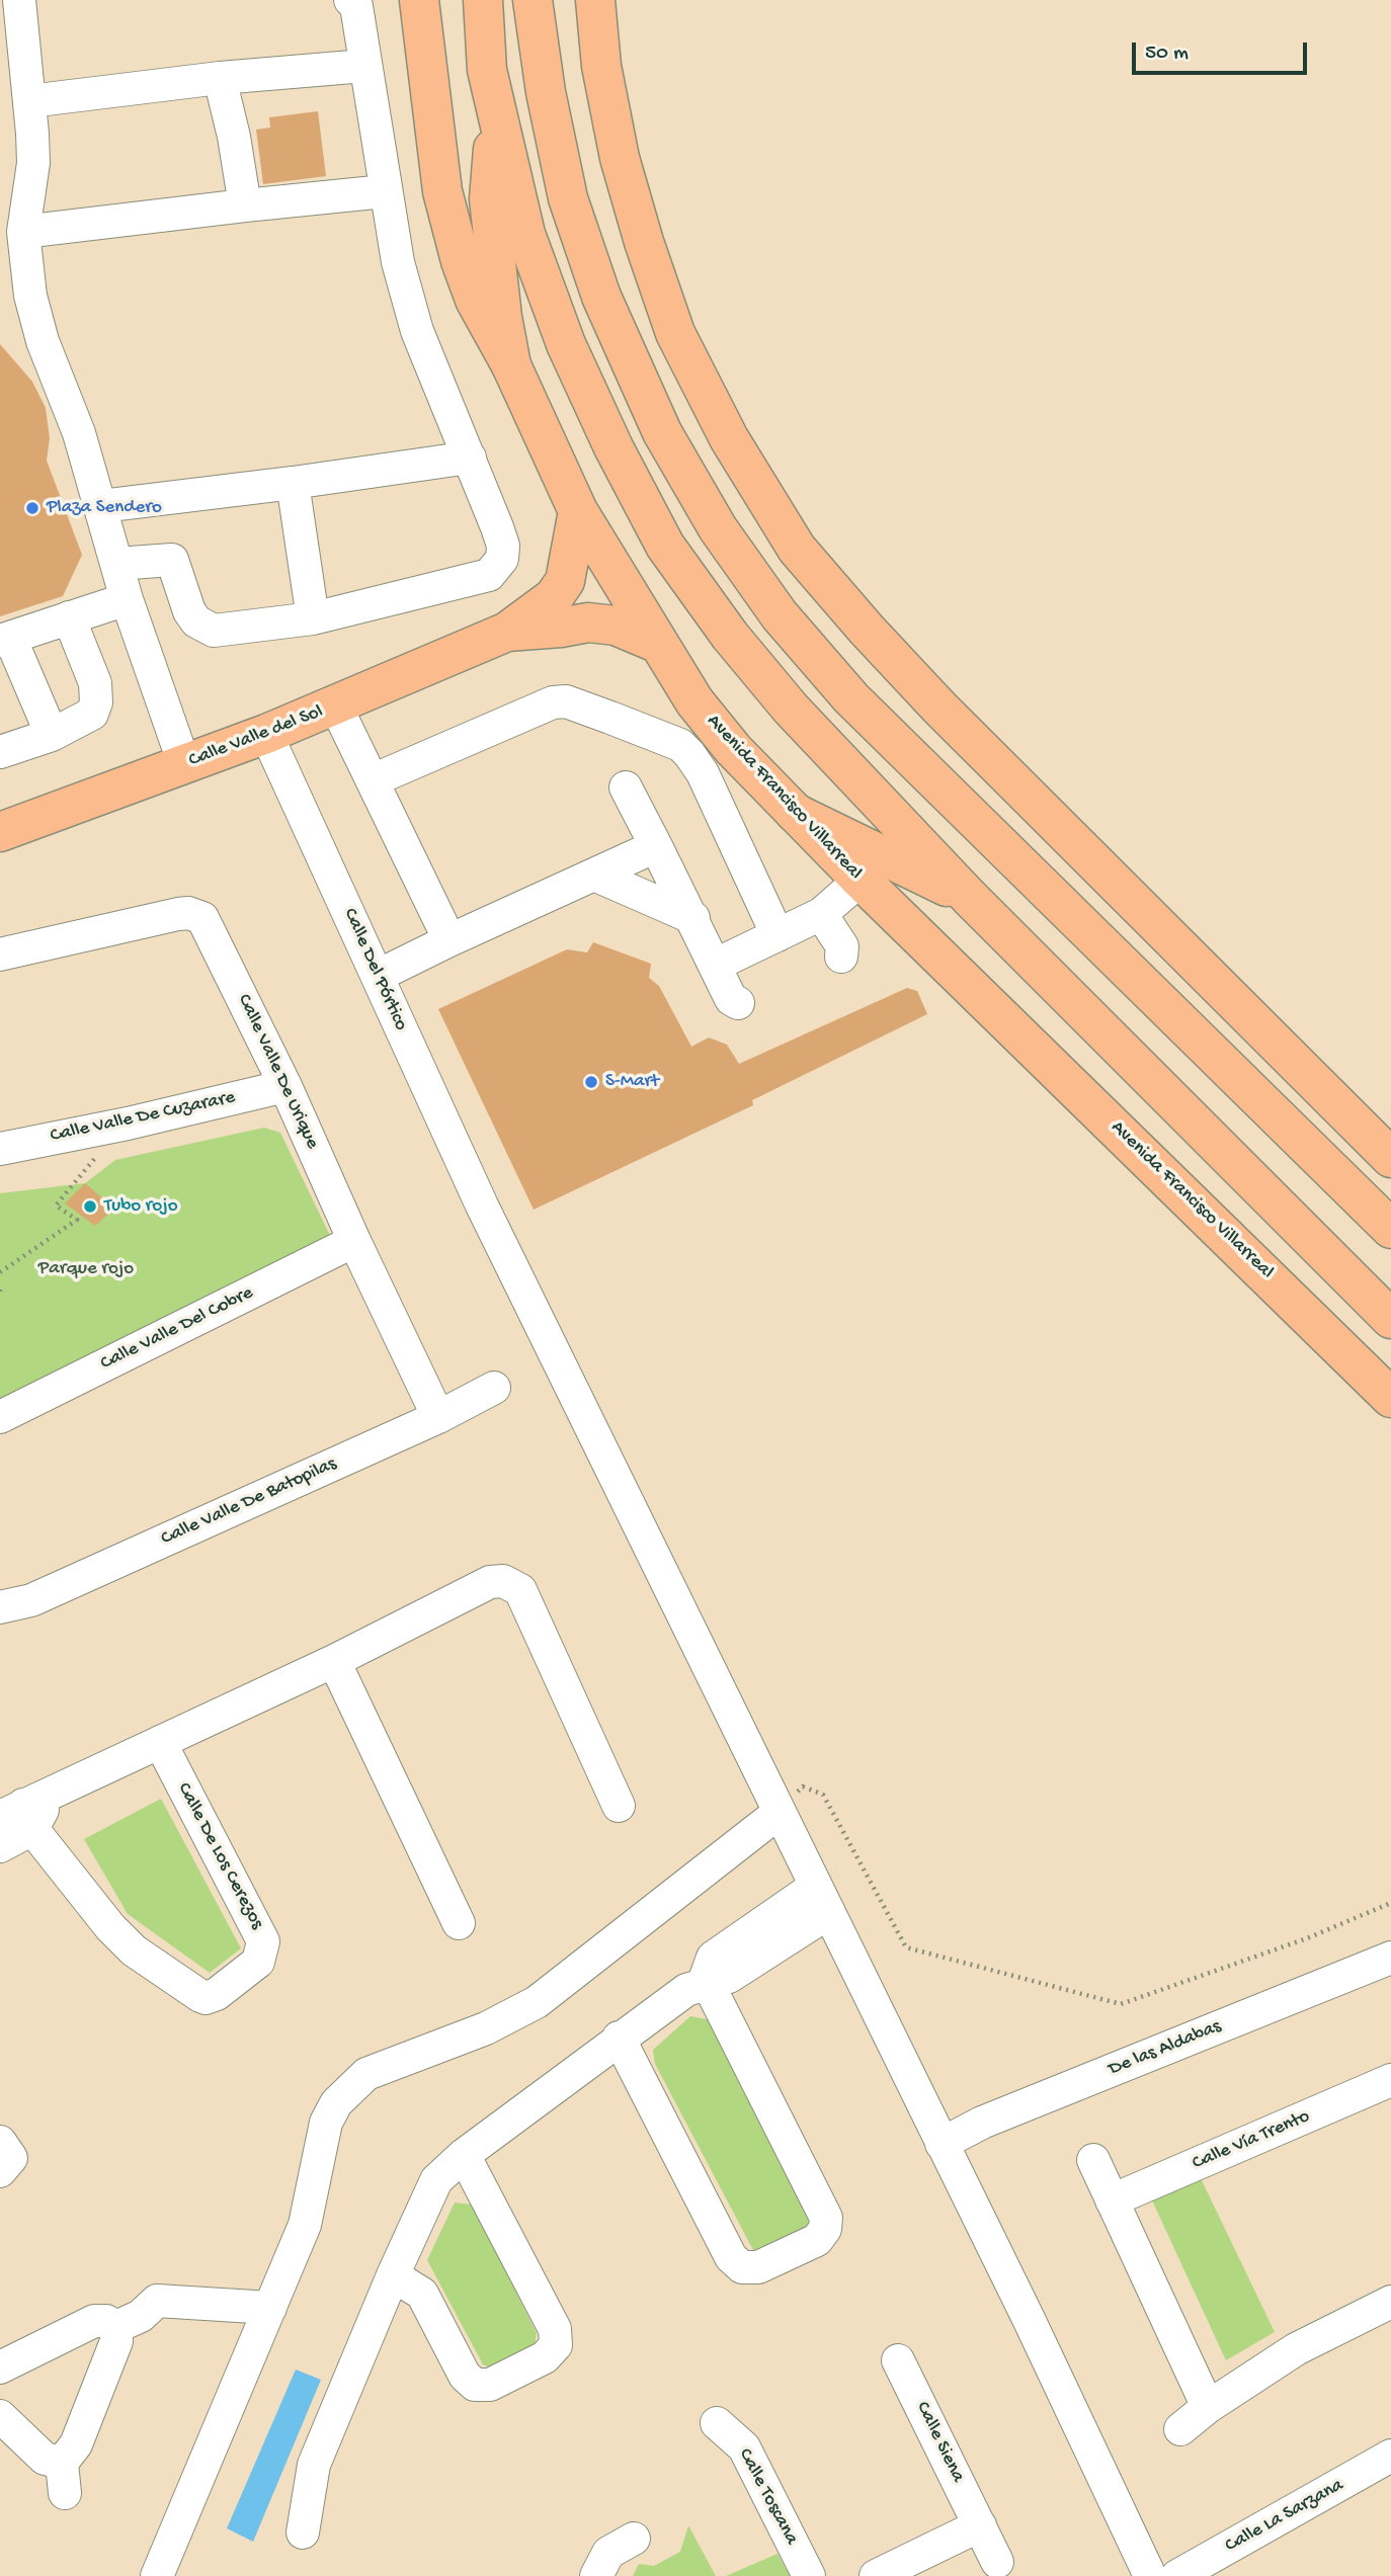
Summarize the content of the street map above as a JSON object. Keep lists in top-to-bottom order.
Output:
{
  "streets": {
    "main road": ["Calle Valle del Sol", "Avenida Francisco Villarreal"],
    "street": [
      "Calle Del Pórtico",
      "Calle Valle De Urique",
      "Calle Valle De Cuzarare",
      "Calle Valle Del Cobre",
      "Calle Valle De Batopilas",
      "Calle De Los Cerezos",
      "De las Aldabas",
      "Calle Vía Trento",
      "Calle Siena",
      "Calle Toscana",
      "Calle La Sarzana"
    ]
  },
  "crossings": [
    ["Calle Valle del Sol", "Avenida Francisco Villarreal"],
    ["Calle Valle del Sol", "Calle Del Pórtico"],
    ["Calle Del Pórtico", "De las Aldabas"],
    ["Calle Valle De Urique", "Calle Valle De Cuzarare"],
    ["Calle Valle De Urique", "Calle Valle Del Cobre"],
    ["Calle Valle De Urique", "Calle Valle De Batopilas"]
  ],
  "parks": ["Parque rojo"],
  "places": ["Plaza Sendero", "S-Mart", "Tubo rojo"],
  "scale_bar": "50 m"
}
